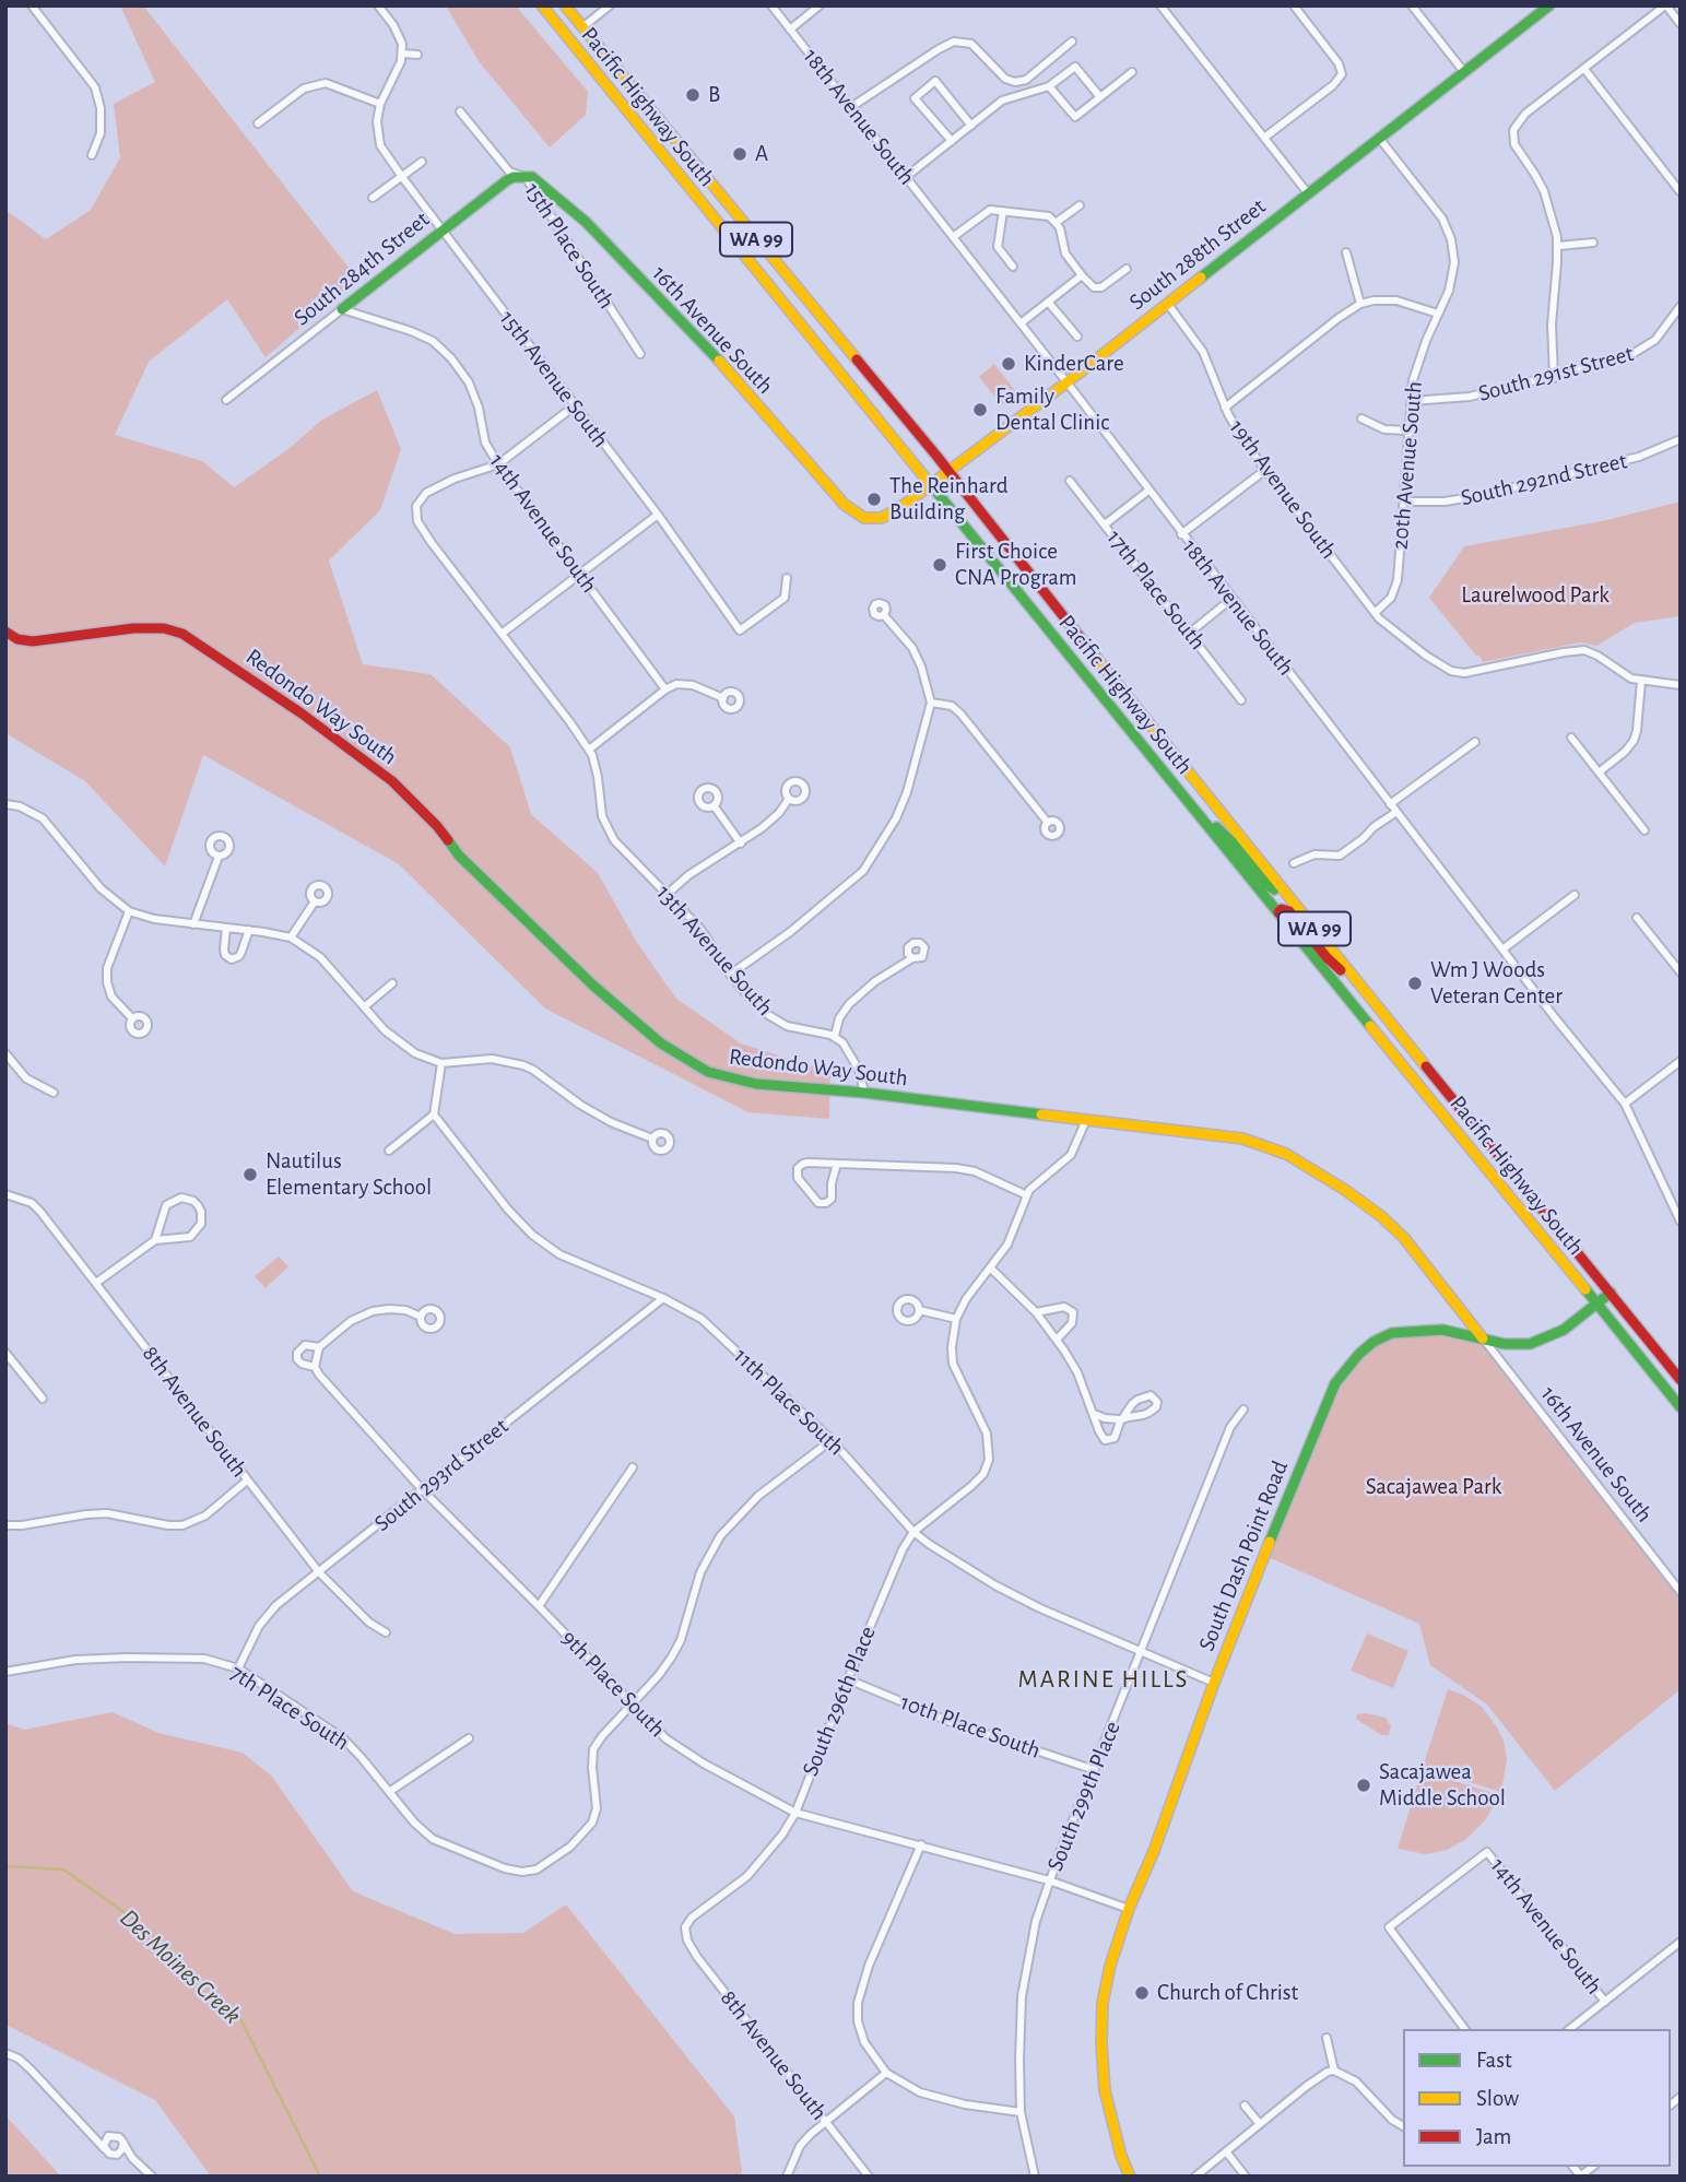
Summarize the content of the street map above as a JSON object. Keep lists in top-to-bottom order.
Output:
{
  "streets": {
    "main road": [
      "Pacific Highway South",
      "WA 99",
      "South 288th Street",
      "South 284th Street",
      "16th Avenue South",
      "Redondo Way South",
      "South Dash Point Road"
    ],
    "street": [
      "18th Avenue South",
      "15th Place South",
      "South 291st Street",
      "15th Avenue South",
      "20th Avenue South",
      "South 292nd Street",
      "19th Avenue South",
      "14th Avenue South",
      "17th Place South",
      "13th Avenue South",
      "11th Place South",
      "8th Avenue South",
      "South 293rd Street",
      "9th Place South",
      "South 296th Place",
      "7th Place South",
      "10th Place South",
      "South 299th Place"
    ]
  },
  "crossings": [
    ["Pacific Highway South", "South 288th Street"],
    ["Pacific Highway South", "South Dash Point Road"],
    ["18th Avenue South", "South 288th Street"],
    ["15th Place South", "South 284th Street"],
    ["15th Place South", "16th Avenue South"],
    ["South 288th Street", "16th Avenue South"],
    ["South 288th Street", "20th Avenue South"],
    ["South 288th Street", "19th Avenue South"],
    ["South 284th Street", "16th Avenue South"],
    ["South 284th Street", "15th Avenue South"],
    ["South 284th Street", "14th Avenue South"],
    ["16th Avenue South", "Redondo Way South"],
    ["16th Avenue South", "South Dash Point Road"],
    ["South 291st Street", "20th Avenue South"],
    ["20th Avenue South", "South 292nd Street"],
    ["20th Avenue South", "19th Avenue South"],
    ["14th Avenue South", "13th Avenue South"],
    ["Redondo Way South", "South Dash Point Road"],
    ["11th Place South", "South 293rd Street"],
    ["11th Place South", "South Dash Point Road"],
    ["11th Place South", "South 296th Place"],
    ["11th Place South", "South 299th Place"],
    ["8th Avenue South", "South 293rd Street"],
    ["8th Avenue South", "South 296th Place"],
    ["South 293rd Street", "9th Place South"],
    ["South 293rd Street", "7th Place South"],
    ["South Dash Point Road", "9th Place South"],
    ["9th Place South", "South 296th Place"],
    ["9th Place South", "7th Place South"],
    ["9th Place South", "South 299th Place"],
    ["South 296th Place", "10th Place South"],
    ["10th Place South", "South 299th Place"]
  ],
  "districts": ["MARINE HILLS"],
  "water": ["Des Moines Creek"],
  "parks": ["Laurelwood Park", "Sacajawea Park"],
  "places": [
    "B",
    "A",
    "KinderCare",
    "Family Dental Clinic",
    "The Reinhard Building",
    "First Choice CNA Program",
    "Wm J Woods Veteran Center",
    "Nautilus Elementary School",
    "Sacajawea Middle School",
    "Church of Christ"
  ],
  "legend": ["Fast", "Slow", "Jam"]
}
